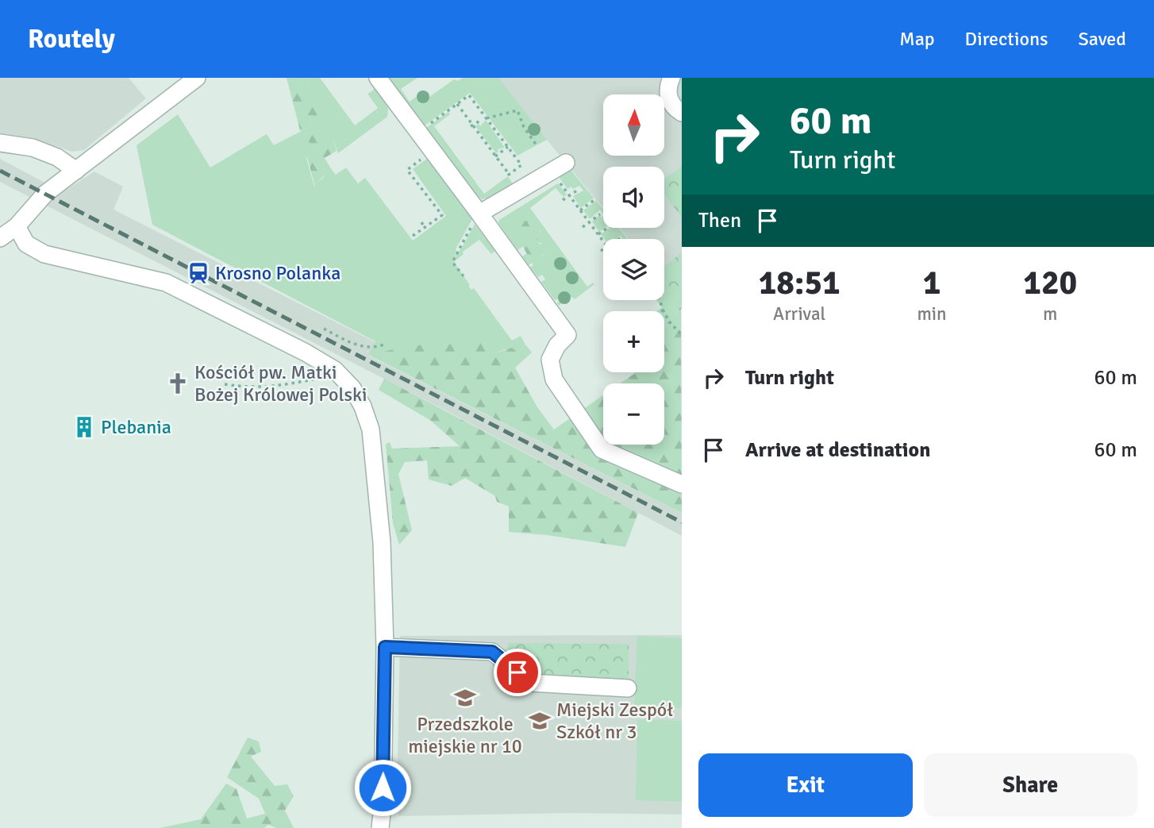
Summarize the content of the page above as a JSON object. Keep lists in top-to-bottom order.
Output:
{
  "places": {
    "station": ["Krosno Polanka"],
    "church": ["Kościół pw. Matki Bożej Królowej Polski"],
    "building": ["Plebania"],
    "school or university": ["Przedszkole miejskie nr 10", "Miejski Zespół Szkół nr 3"]
  },
  "north": "top",
  "page": {
    "header": "Routely",
    "nav": ["Map", "Directions", "Saved"],
    "turn": ["60 m", "Turn right"],
    "map_buttons": ["+", "−"],
    "then": "Then",
    "eta": [
      "18:51",
      "Arrival",
      "1",
      "min",
      "120",
      "m"
    ],
    "list": [
      {
        "name": "Turn right",
        "value": "60 m"
      },
      {
        "name": "Arrive at destination",
        "value": "60 m"
      }
    ],
    "buttons": ["Exit", "Share"]
  }
}
